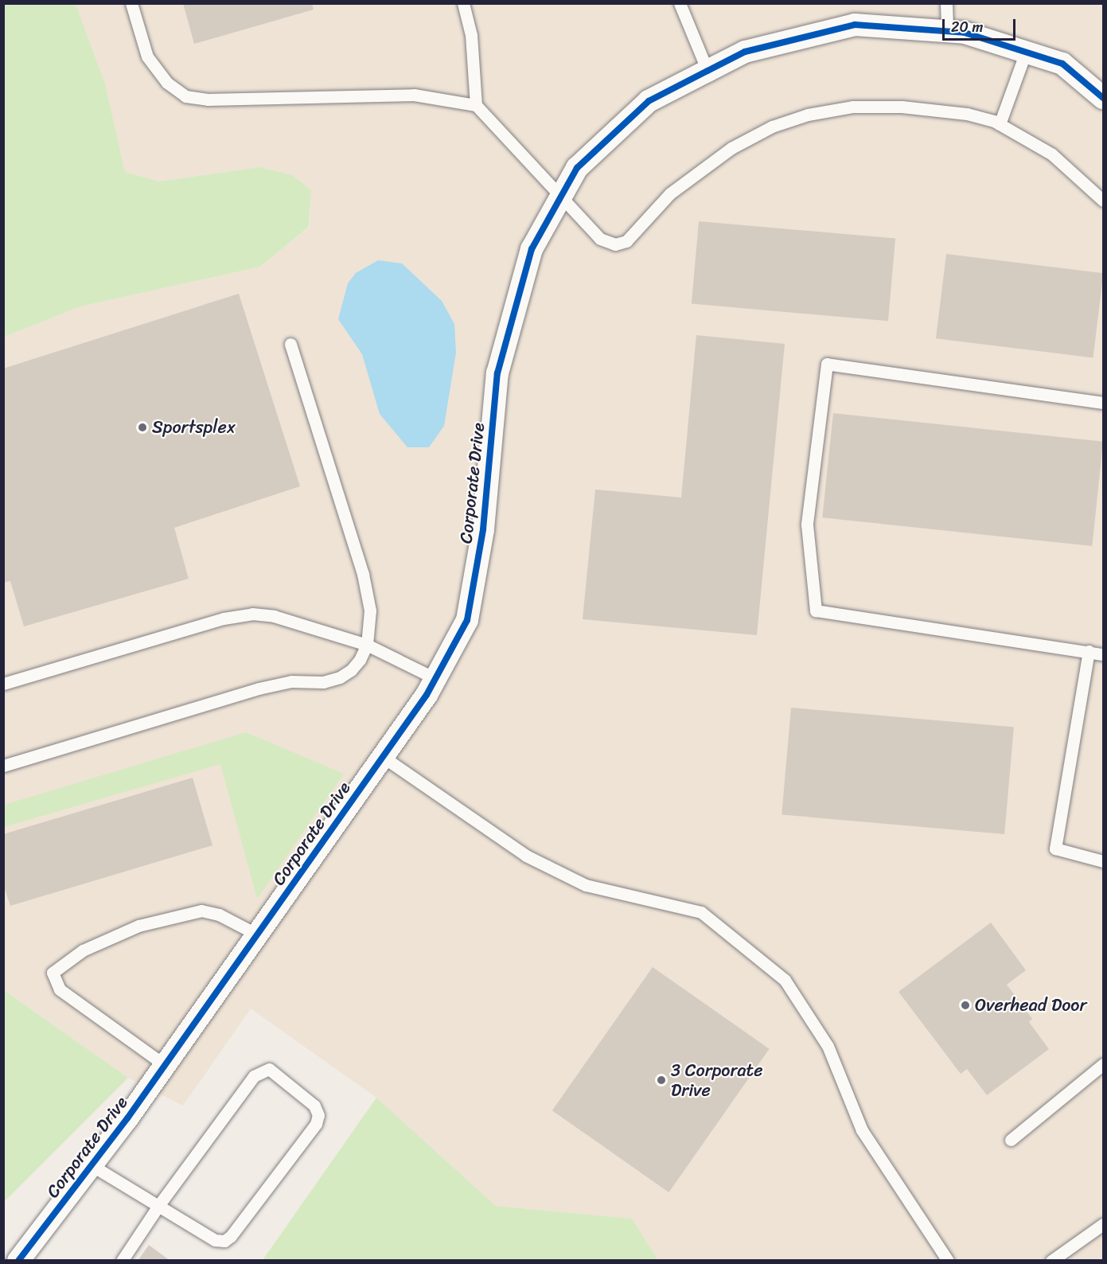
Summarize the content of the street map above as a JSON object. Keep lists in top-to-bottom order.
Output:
{
  "streets": {
    "street": ["Corporate Drive"]
  },
  "places": ["Sportsplex", "Overhead Door", "3 Corporate Drive"],
  "scale_bar": "20 m"
}
